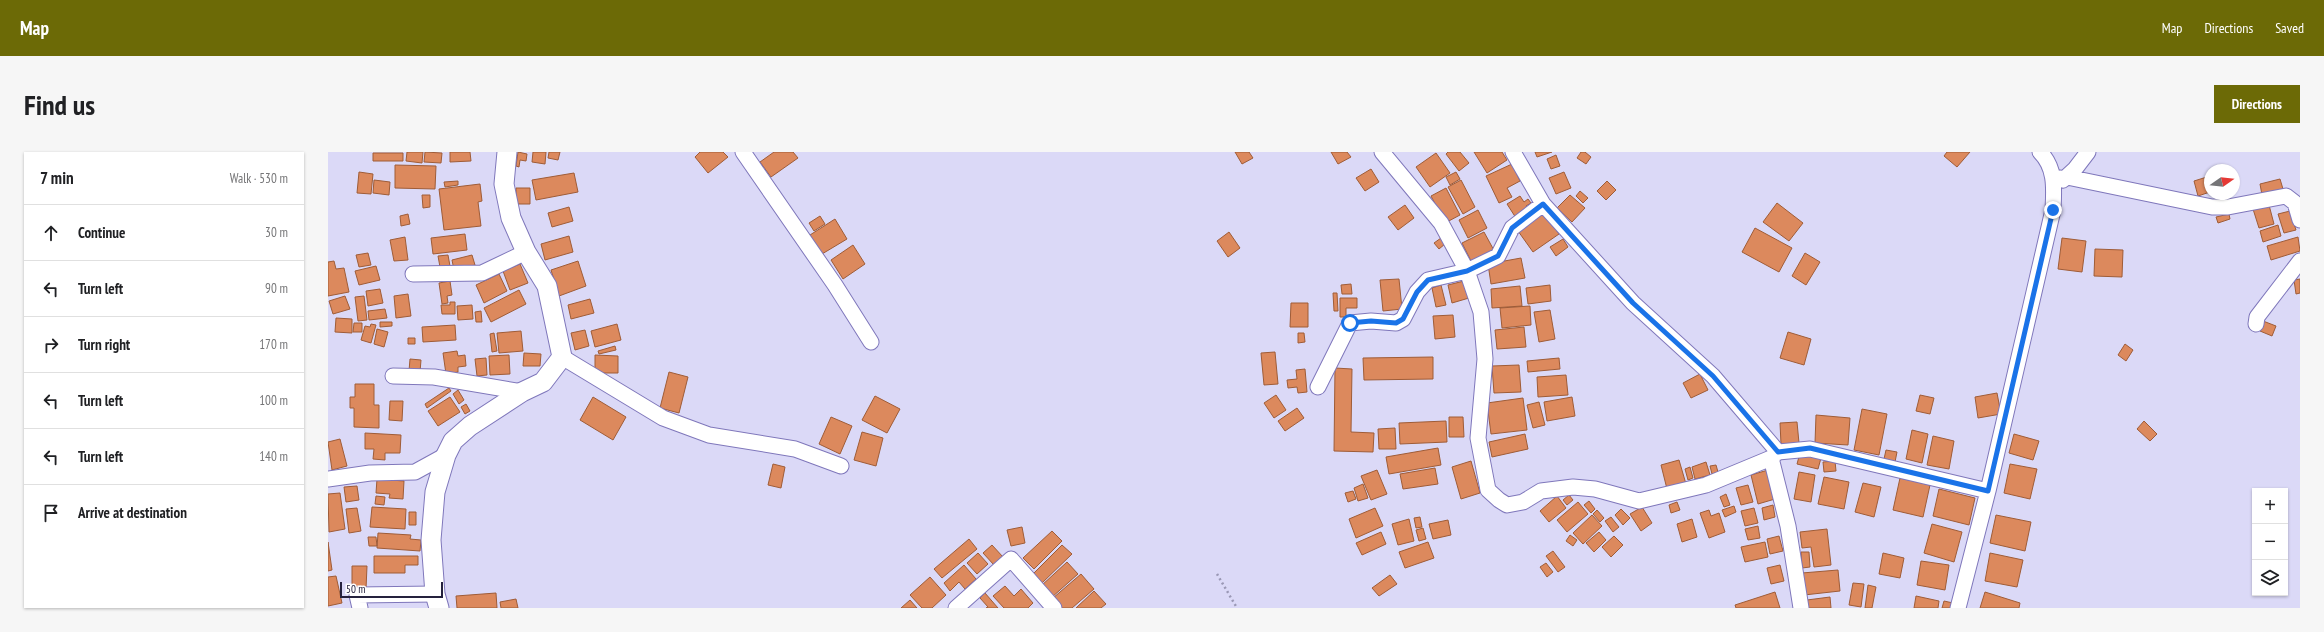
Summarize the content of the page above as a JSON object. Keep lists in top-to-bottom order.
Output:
{
  "scale_bar": "50 m",
  "north": "right",
  "page": {
    "header": "Map",
    "nav": ["Map", "Directions", "Saved"],
    "buttons": "Directions",
    "title": "Find us",
    "heading": ["7 min", "Walk · 530 m"],
    "list": [
      ["Continue", "30 m"],
      ["Turn left", "90 m"],
      ["Turn right", "170 m"],
      ["Turn left", "100 m"],
      ["Turn left", "140 m"],
      "Arrive at destination"
    ],
    "map_buttons": ["+", "−"],
    "scale": "50 m"
  }
}
